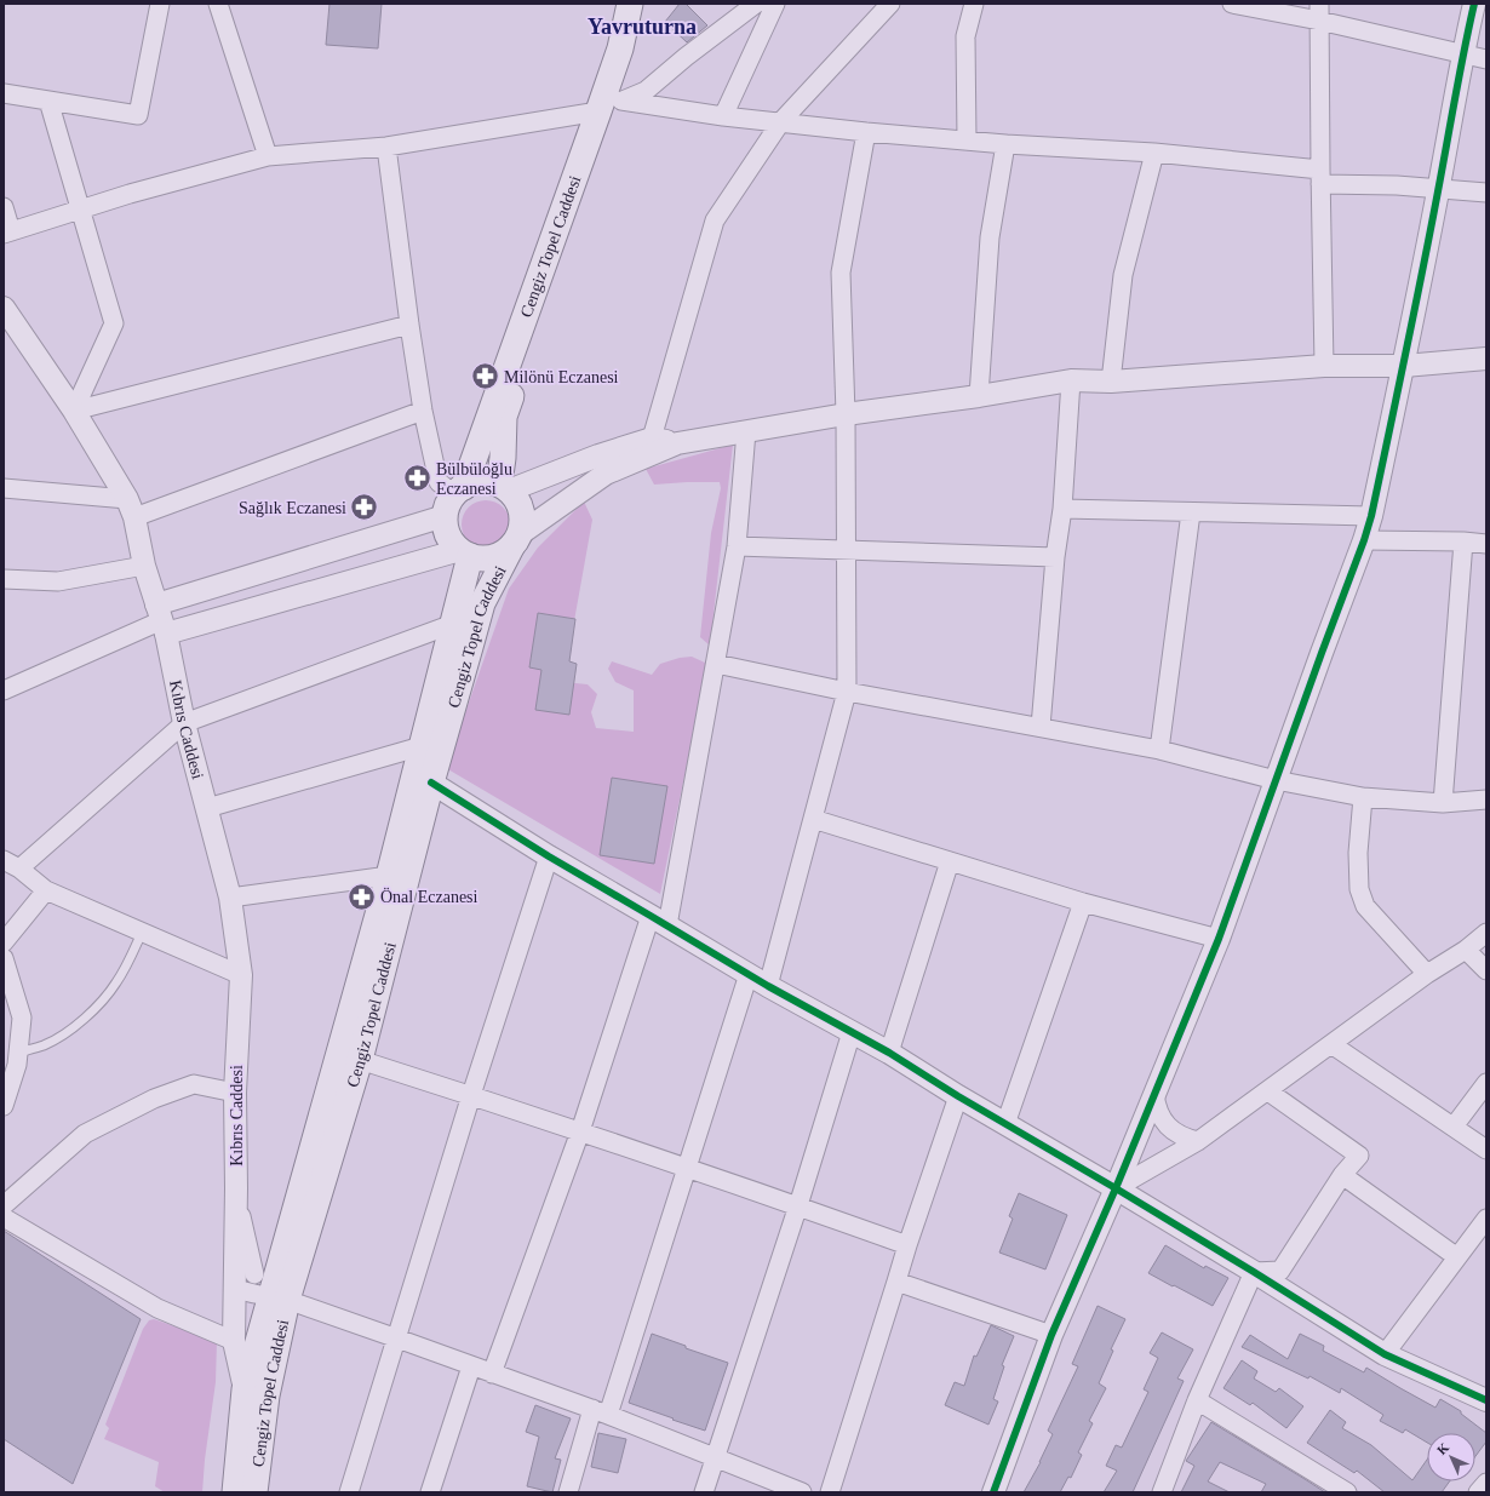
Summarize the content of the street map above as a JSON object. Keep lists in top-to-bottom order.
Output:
{
  "streets": {
    "main road": ["Cengiz Topel Caddesi"],
    "street": ["Kıbrıs Caddesi"]
  },
  "crossings": [
    ["Cengiz Topel Caddesi", "Kıbrıs Caddesi"]
  ],
  "districts": ["Yavruturna"],
  "places": {
    "pharmacy": [
      "Milönü Eczanesi",
      "Bülbüloğlu Eczanesi",
      "Sağlık Eczanesi",
      "Önal Eczanesi"
    ]
  },
  "north": "top left"
}
